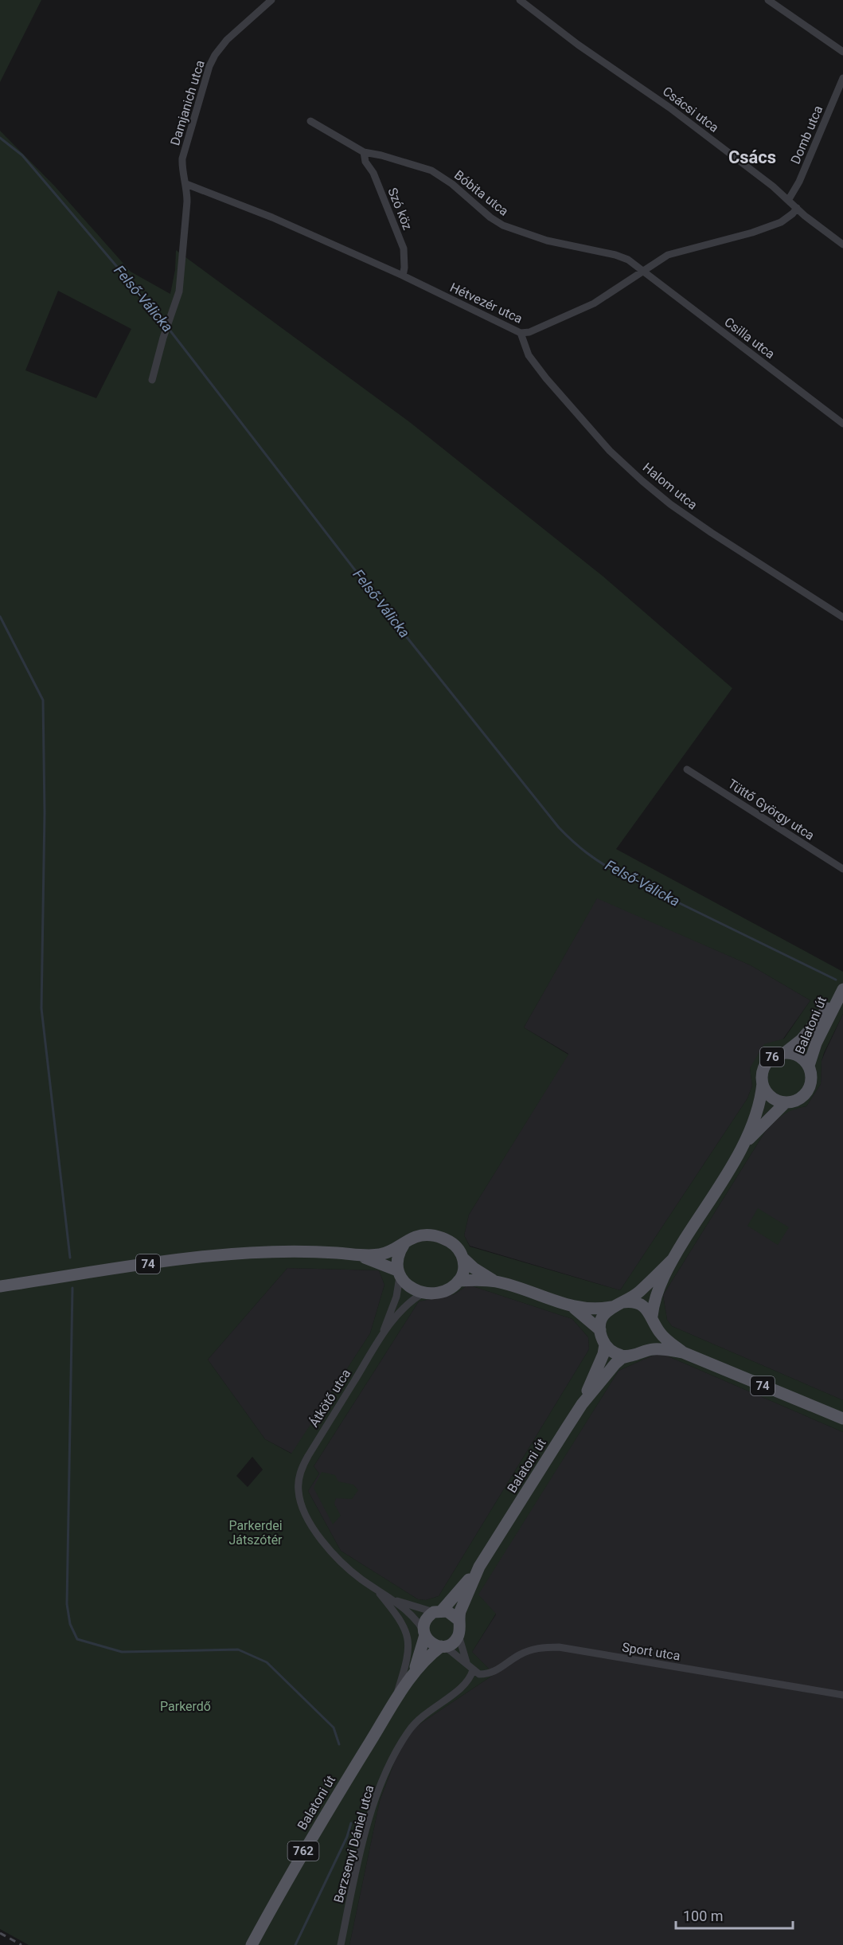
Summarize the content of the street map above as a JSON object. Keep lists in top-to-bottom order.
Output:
{
  "streets": {
    "main road": [
      "Balatoni út",
      "76",
      "74",
      "762"
    ],
    "street": [
      "Damjanich utca",
      "Csácsi utca",
      "Domb utca",
      "Bóbita utca",
      "Szó köz",
      "Hétvezér utca",
      "Csilla utca",
      "Halom utca",
      "Tüttő György utca",
      "Átkötő utca",
      "Sport utca",
      "Berzsenyi Dániel utca"
    ]
  },
  "crossings": [
    ["Damjanich utca", "Hétvezér utca"],
    ["Csácsi utca", "Domb utca"],
    ["Csácsi utca", "Hétvezér utca"],
    ["Bóbita utca", "Szó köz"],
    ["Bóbita utca", "Hétvezér utca"],
    ["Bóbita utca", "Csilla utca"],
    ["Szó köz", "Hétvezér utca"],
    ["Hétvezér utca", "Csilla utca"],
    ["Hétvezér utca", "Halom utca"],
    ["Balatoni út", "76"],
    ["Balatoni út", "74"],
    ["76", "74"],
    ["74", "Átkötő utca"],
    ["Sport utca", "Berzsenyi Dániel utca"]
  ],
  "districts": ["Csács"],
  "water": ["Felső-Válicka"],
  "parks": ["Parkerdei Játszótér", "Parkerdő"],
  "scale_bar": "100 m"
}
